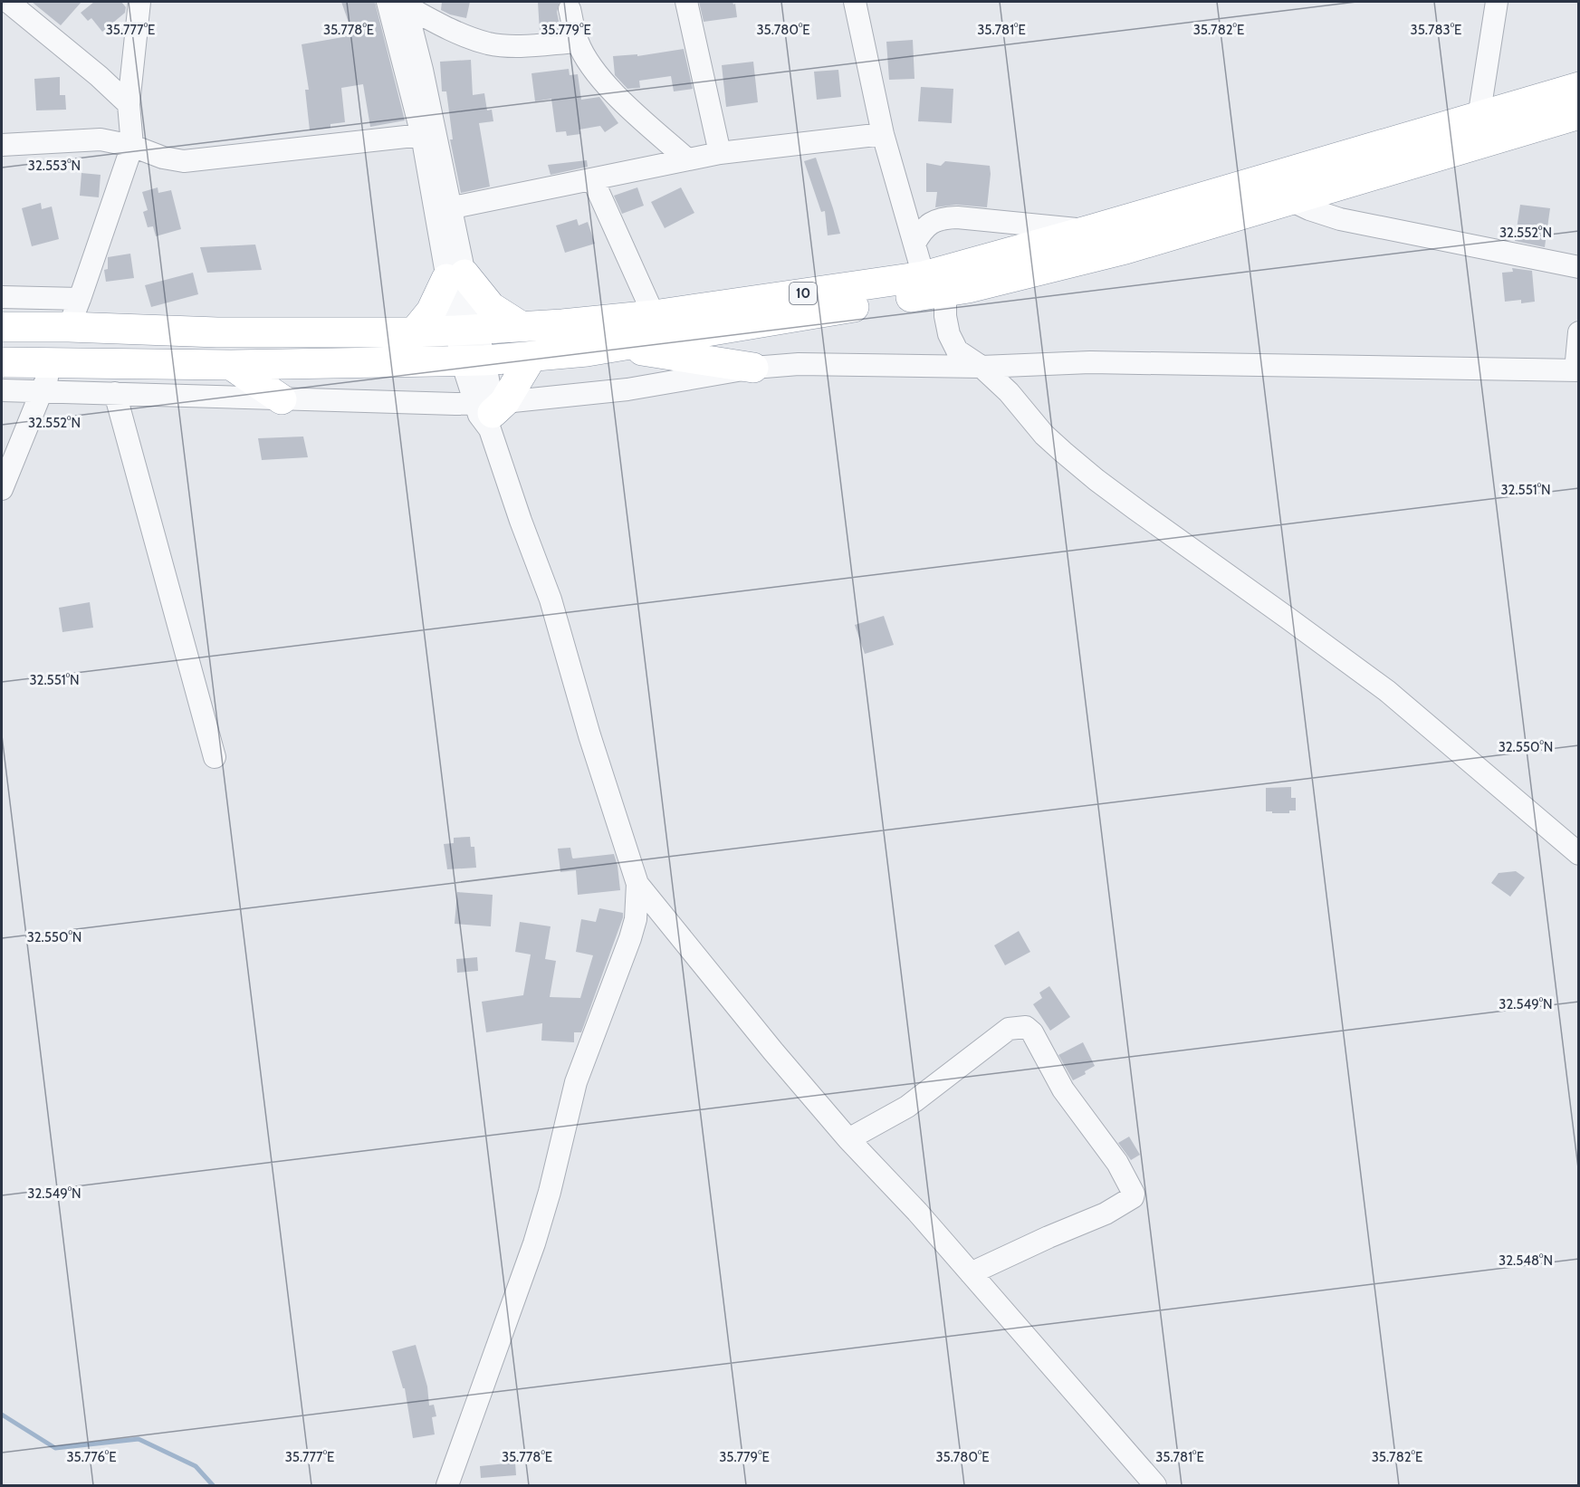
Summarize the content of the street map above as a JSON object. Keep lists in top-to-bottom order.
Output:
{
  "streets": {
    "highway": ["10"]
  },
  "coordinates": [
    "35.777°E",
    "35.778°E",
    "35.779°E",
    "35.780°E",
    "35.781°E",
    "35.782°E",
    "35.783°E",
    "32.553°N",
    "32.552°N",
    "32.551°N",
    "32.550°N",
    "32.549°N",
    "32.548°N",
    "35.776°E"
  ]
}
